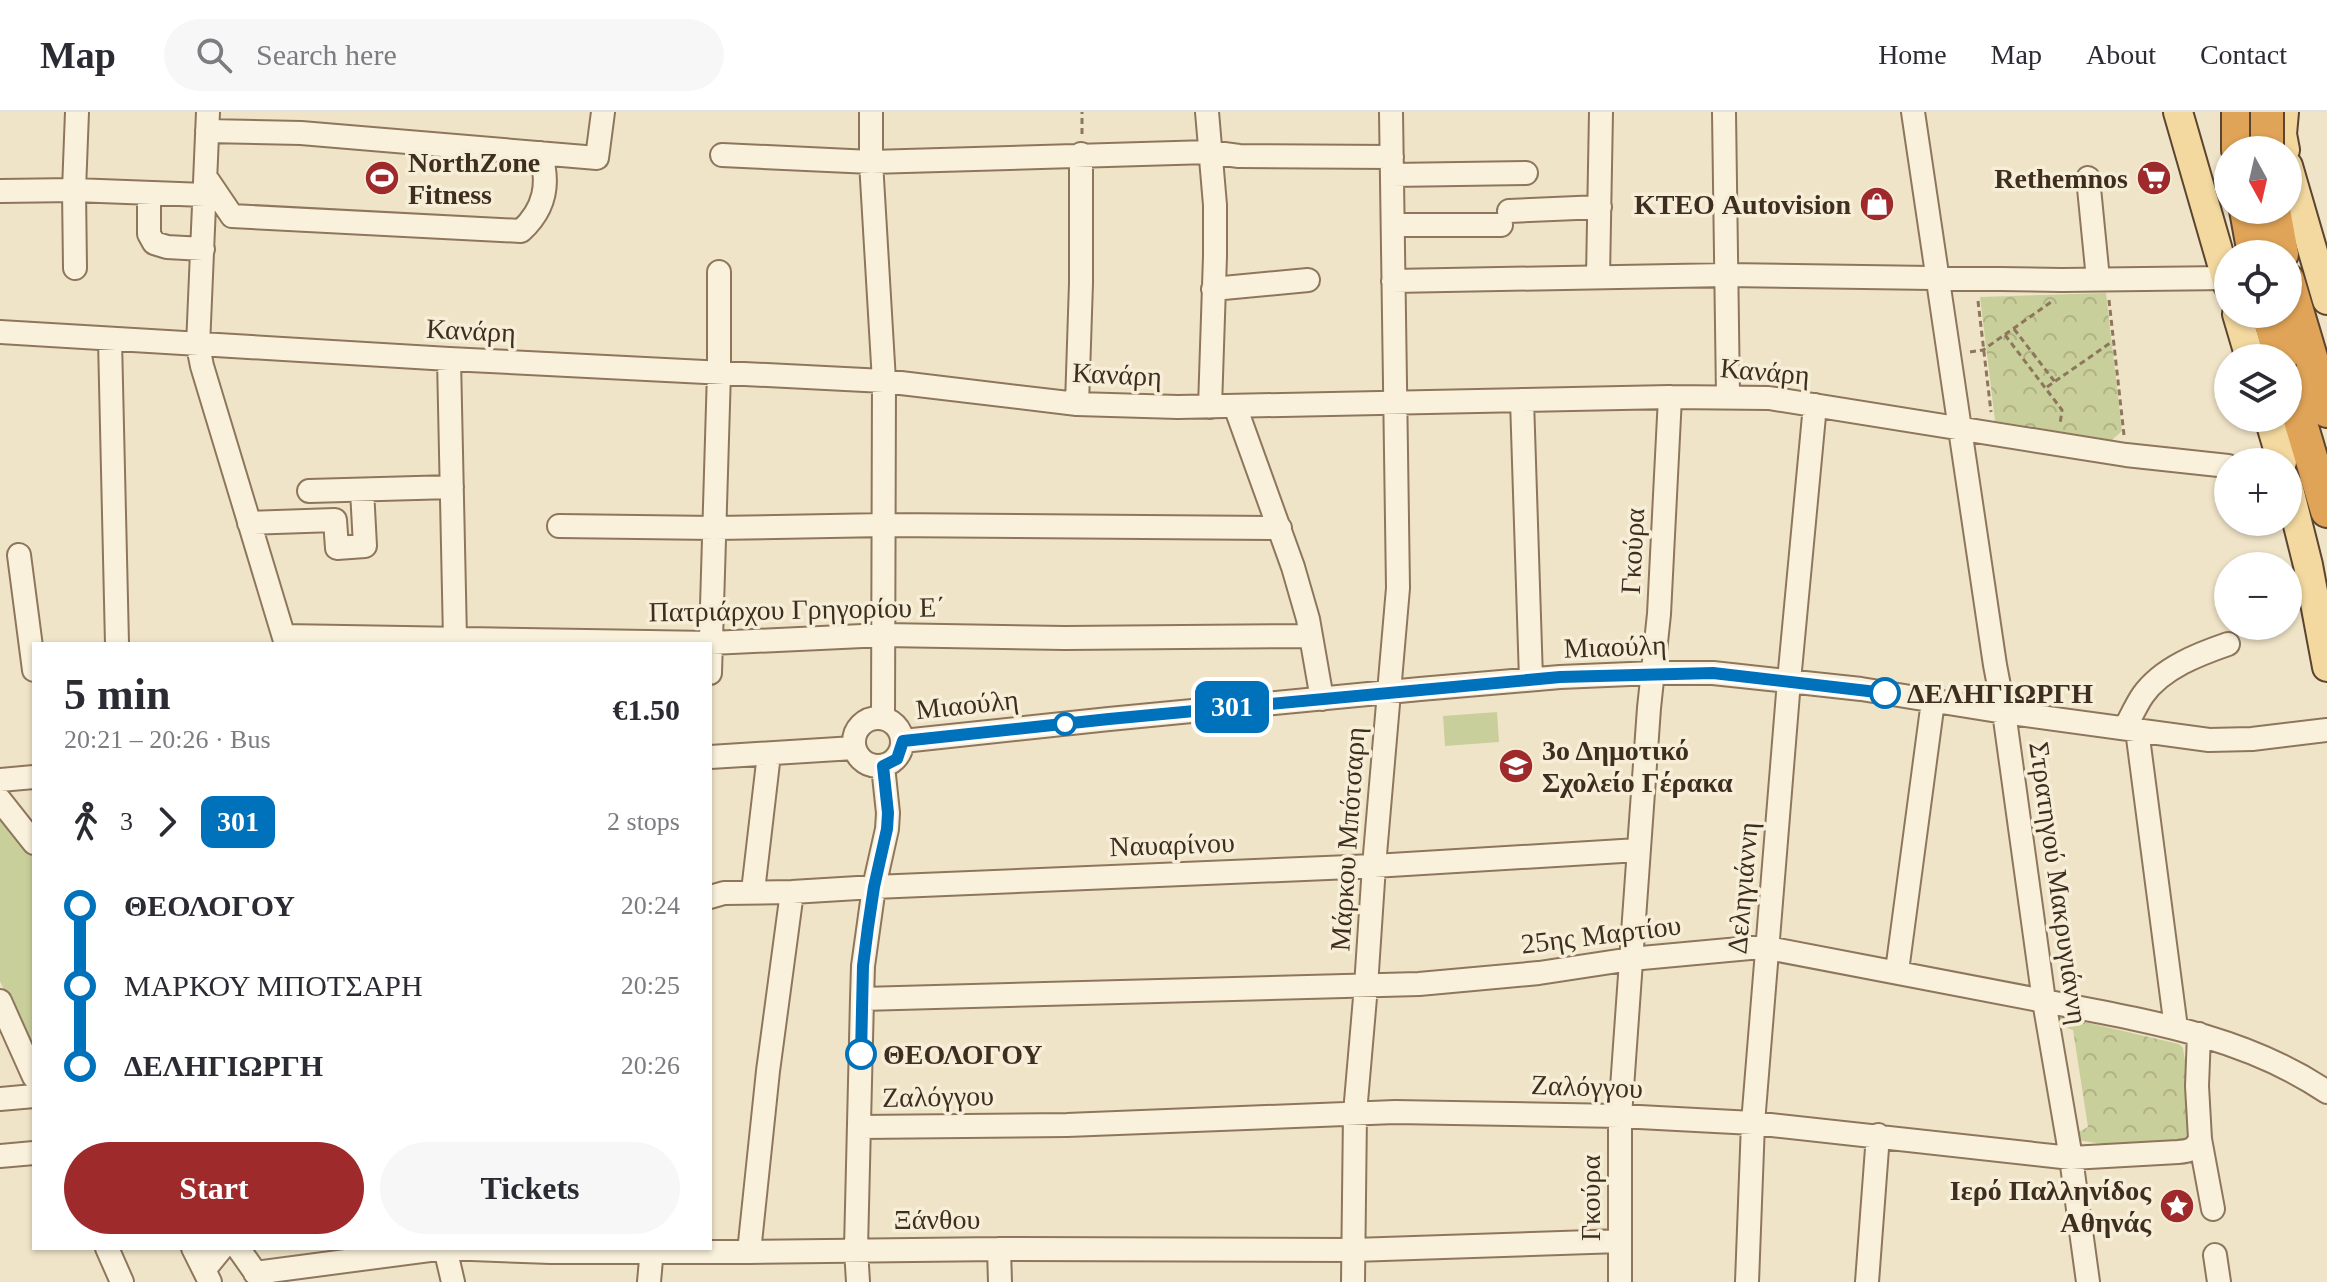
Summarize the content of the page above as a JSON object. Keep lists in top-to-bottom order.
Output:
{
  "streets": {
    "street": [
      "Κανάρη",
      "Γκούρα",
      "Πατριάρχου Γρηγορίου Ε΄",
      "Μιαούλη",
      "Μάρκου Μπότσαρη",
      "Ναυαρίνου",
      "Στρατηγού Μακρυγιάννη",
      "Δεληγιάννη",
      "25ης Μαρτίου",
      "Ζαλόγγου",
      "Ξάνθου"
    ]
  },
  "crossings": [
    ["Κανάρη", "Γκούρα"],
    ["Κανάρη", "Μάρκου Μπότσαρη"],
    ["Κανάρη", "Στρατηγού Μακρυγιάννη"],
    ["Κανάρη", "Δεληγιάννη"],
    ["Γκούρα", "Μιαούλη"],
    ["Γκούρα", "Ναυαρίνου"],
    ["Γκούρα", "25ης Μαρτίου"],
    ["Γκούρα", "Ζαλόγγου"],
    ["Γκούρα", "Ξάνθου"],
    ["Μιαούλη", "Μάρκου Μπότσαρη"],
    ["Μιαούλη", "Στρατηγού Μακρυγιάννη"],
    ["Μιαούλη", "Δεληγιάννη"],
    ["Μάρκου Μπότσαρη", "Ναυαρίνου"],
    ["Μάρκου Μπότσαρη", "25ης Μαρτίου"],
    ["Μάρκου Μπότσαρη", "Ζαλόγγου"],
    ["Μάρκου Μπότσαρη", "Ξάνθου"],
    ["Στρατηγού Μακρυγιάννη", "25ης Μαρτίου"],
    ["Στρατηγού Μακρυγιάννη", "Ζαλόγγου"],
    ["Δεληγιάννη", "25ης Μαρτίου"],
    ["Δεληγιάννη", "Ζαλόγγου"]
  ],
  "places": {
    "sports": ["NorthZone Fitness"],
    "supermarket": ["Rethemnos"],
    "shop": ["ΚΤΕΟ Autovision"],
    "other": ["ΔΕΛΗΓΙΩΡΓΗ", "ΘΕΟΛΟΓΟΥ"],
    "school or university": ["3ο Δημοτικό Σχολείο Γέρακα"],
    "place": ["Ιερό Παλληνίδος Αθηνάς"]
  },
  "lines": ["bus line 301"],
  "north": "bottom",
  "page": {
    "header": "Map",
    "search": "Search here",
    "nav": [
      "Home",
      "Map",
      "About",
      "Contact"
    ],
    "on_map": "301",
    "map_buttons": ["+", "−"],
    "heading": ["5 min", "20:21 – 20:26 · Bus", "€1.50"],
    "legs": ["3", "301", "2 stops"],
    "list": [
      {
        "name": "ΘΕΟΛΟΓΟΥ",
        "value": "20:24"
      },
      {
        "name": "ΜΑΡΚΟΥ ΜΠΟΤΣΑΡΗ",
        "value": "20:25"
      },
      {
        "name": "ΔΕΛΗΓΙΩΡΓΗ",
        "value": "20:26"
      }
    ],
    "buttons": ["Start", "Tickets"]
  }
}
